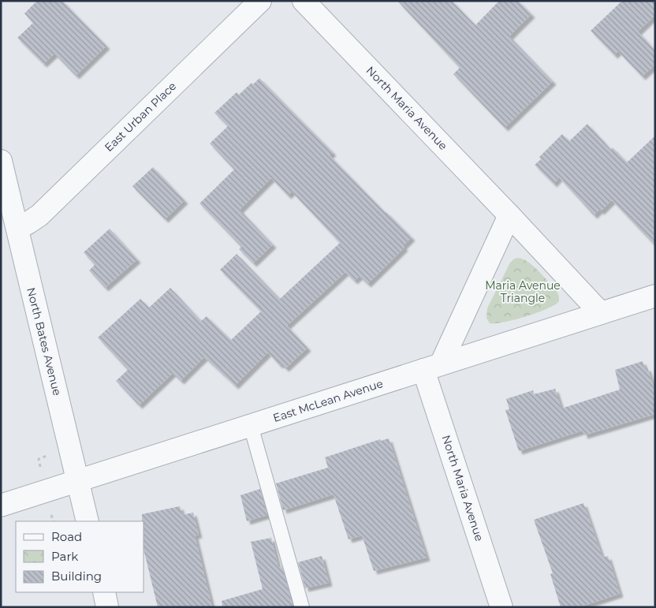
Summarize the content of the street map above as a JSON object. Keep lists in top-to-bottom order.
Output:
{
  "streets": {
    "street": [
      "North Maria Avenue",
      "East Urban Place",
      "North Bates Avenue",
      "East McLean Avenue"
    ]
  },
  "crossings": [
    ["North Maria Avenue", "East McLean Avenue"],
    ["East Urban Place", "North Bates Avenue"],
    ["North Bates Avenue", "East McLean Avenue"]
  ],
  "parks": ["Maria Avenue Triangle"],
  "legend": ["Road", "Park", "Building"]
}
